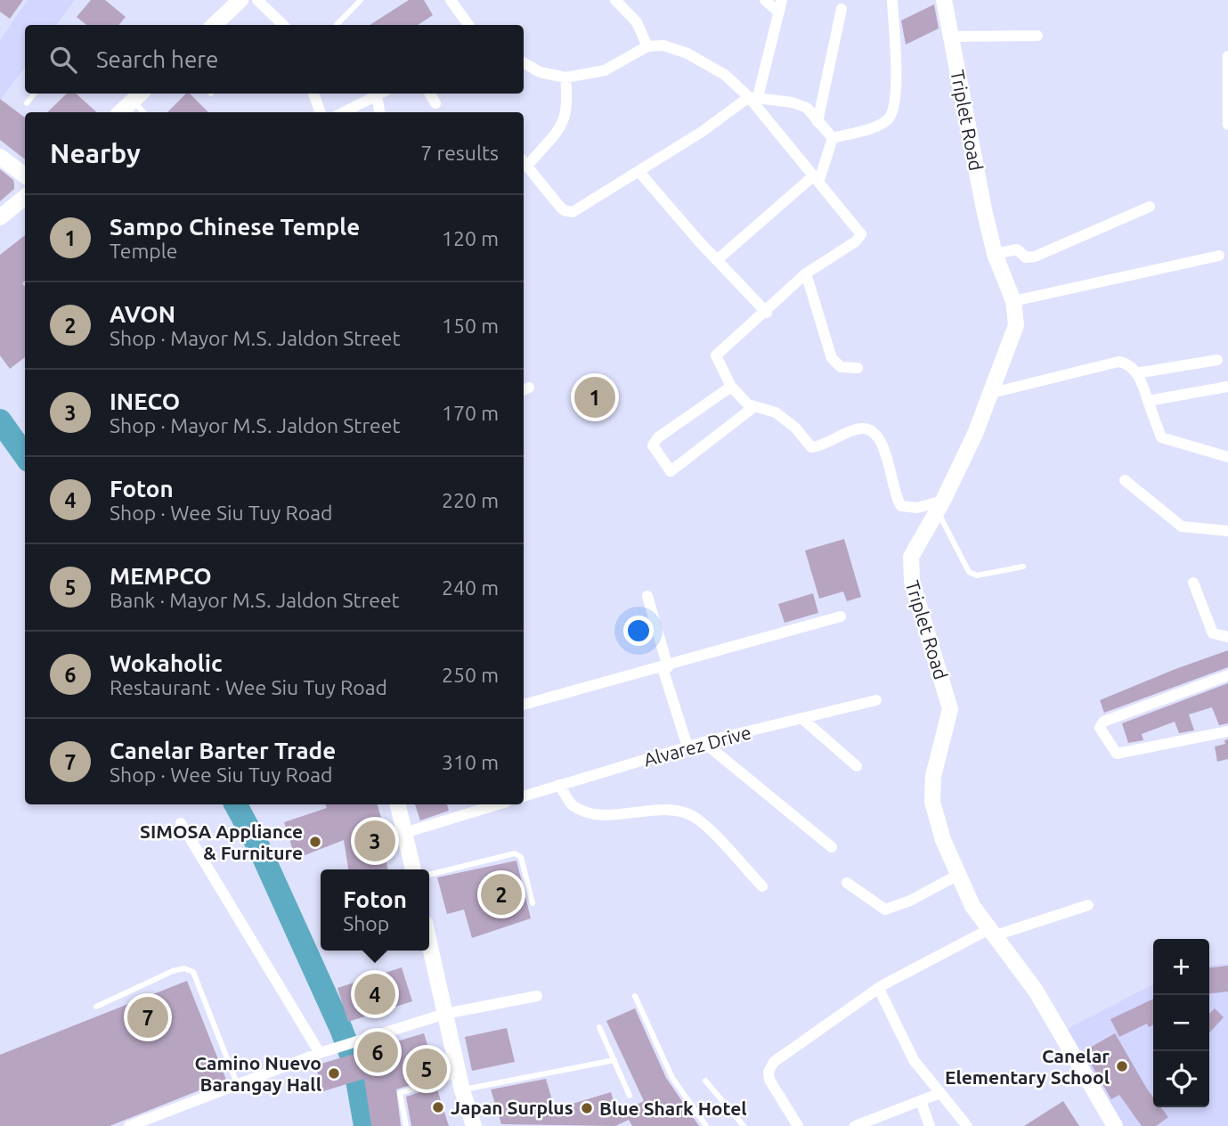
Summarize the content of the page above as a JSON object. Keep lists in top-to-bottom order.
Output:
{
  "streets": {
    "street": ["Triplet Road", "Alvarez Drive"]
  },
  "places": [
    "SIMOSA Appliance & Furniture",
    "Canelar Elementary School",
    "Camino Nuevo Barangay Hall",
    "Japan Surplus",
    "Blue Shark Hotel"
  ],
  "page": {
    "search": "Search here",
    "heading": ["Nearby", "7 results"],
    "list": [
      {
        "mark": "1",
        "name": "Sampo Chinese Temple",
        "note": "Temple",
        "value": "120 m"
      },
      {
        "mark": "2",
        "name": "AVON",
        "note": "Shop · Mayor M.S. Jaldon Street",
        "value": "150 m"
      },
      {
        "mark": "3",
        "name": "INECO",
        "note": "Shop · Mayor M.S. Jaldon Street",
        "value": "170 m"
      },
      {
        "mark": "4",
        "name": "Foton",
        "note": "Shop · Wee Siu Tuy Road",
        "value": "220 m"
      },
      {
        "mark": "5",
        "name": "MEMPCO",
        "note": "Bank · Mayor M.S. Jaldon Street",
        "value": "240 m"
      },
      {
        "mark": "6",
        "name": "Wokaholic",
        "note": "Restaurant · Wee Siu Tuy Road",
        "value": "250 m"
      },
      {
        "mark": "7",
        "name": "Canelar Barter Trade",
        "note": "Shop · Wee Siu Tuy Road",
        "value": "310 m"
      }
    ],
    "pins": [
      "1",
      "3",
      "2",
      "4",
      "7",
      "6",
      "5"
    ],
    "popup": ["Foton", "Shop"],
    "map_buttons": ["+", "−"]
  }
}
